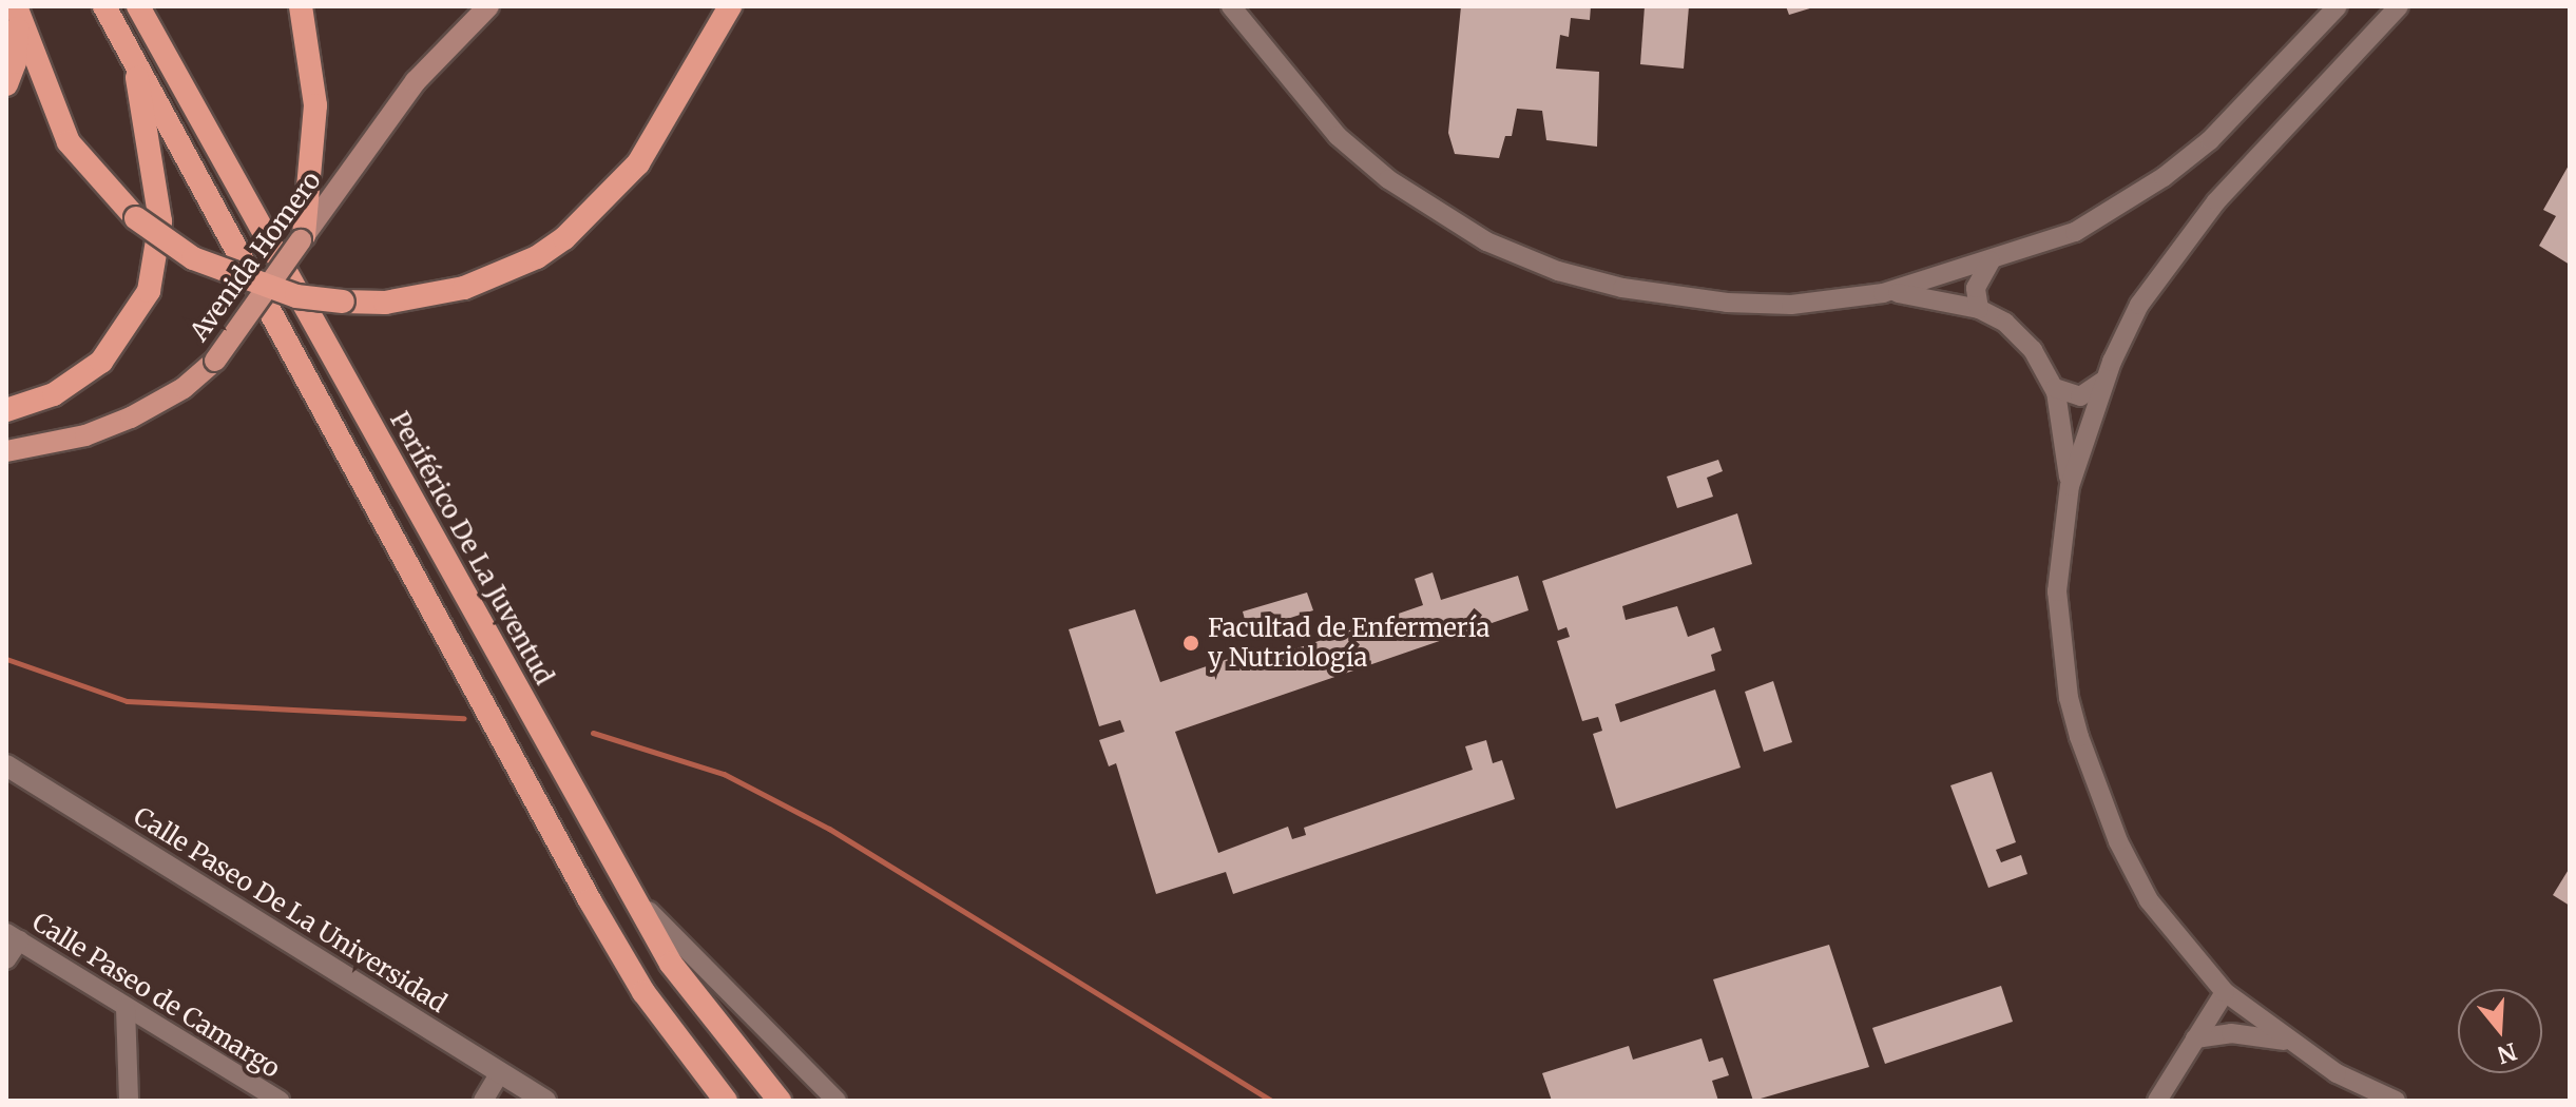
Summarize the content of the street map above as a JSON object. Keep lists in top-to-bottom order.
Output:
{
  "streets": {
    "highway": ["Periférico De La Juventud"],
    "main road": ["Avenida Homero"],
    "street": ["Calle Paseo De La Universidad", "Calle Paseo de Camargo"]
  },
  "places": ["Facultad de Enfermería y Nutriología"],
  "north": "bottom"
}
